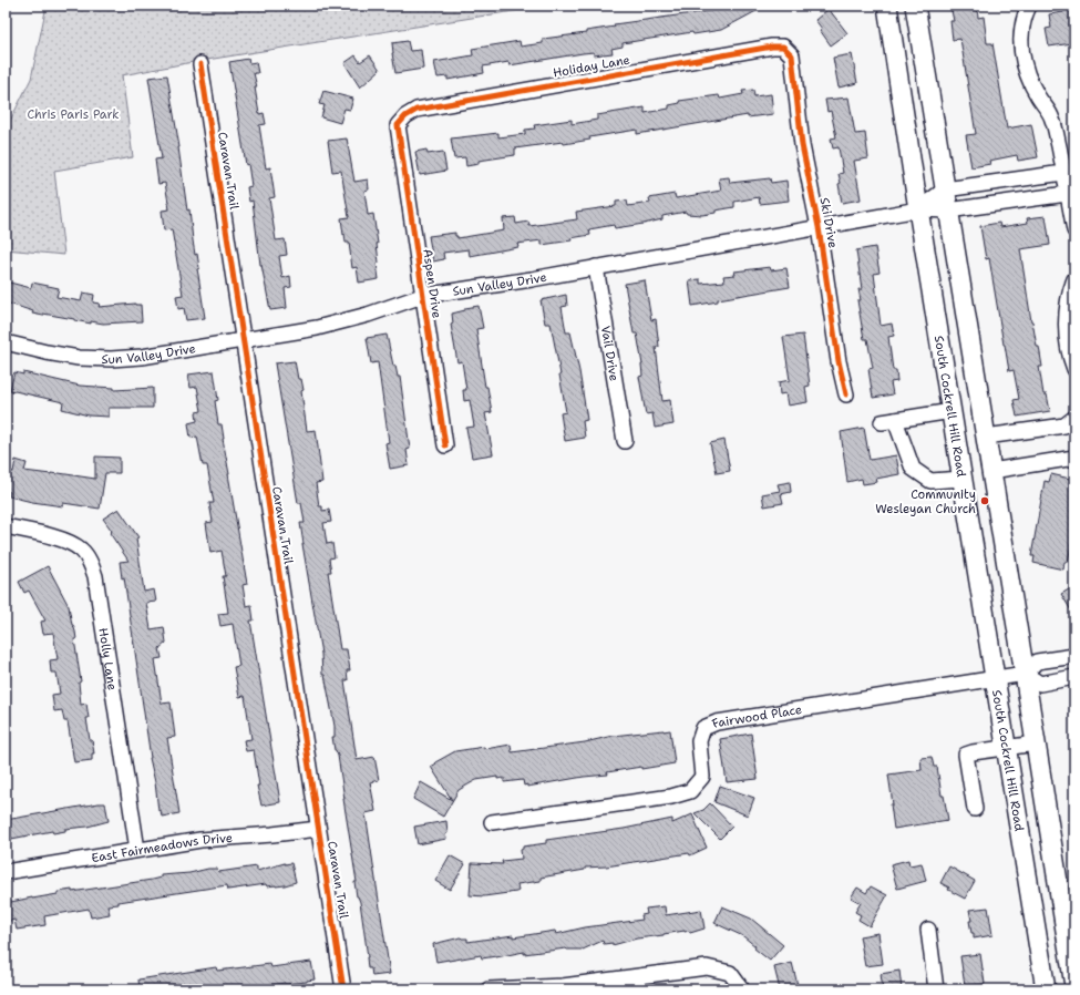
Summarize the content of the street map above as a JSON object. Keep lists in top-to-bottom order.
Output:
{
  "streets": {
    "main road": ["South Cockrell Hill Road"],
    "street": [
      "Holiday Lane",
      "Caravan Trail",
      "Ski Drive",
      "Aspen Drive",
      "Sun Valley Drive",
      "Vail Drive",
      "Holly Lane",
      "Fairwood Place",
      "East Fairmeadows Drive"
    ]
  },
  "crossings": [
    ["Holiday Lane", "Ski Drive"],
    ["Holiday Lane", "Aspen Drive"],
    ["Caravan Trail", "Sun Valley Drive"],
    ["Caravan Trail", "East Fairmeadows Drive"],
    ["Ski Drive", "Sun Valley Drive"],
    ["Aspen Drive", "Sun Valley Drive"],
    ["Sun Valley Drive", "Vail Drive"],
    ["Sun Valley Drive", "South Cockrell Hill Road"],
    ["South Cockrell Hill Road", "Fairwood Place"],
    ["Holly Lane", "East Fairmeadows Drive"]
  ],
  "parks": ["Chris Paris Park"],
  "places": ["Community Wesleyan Church"]
}
